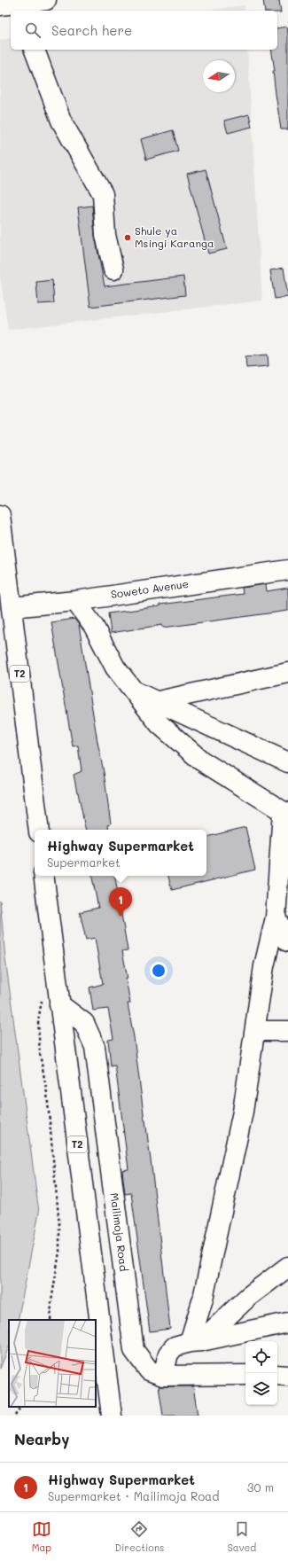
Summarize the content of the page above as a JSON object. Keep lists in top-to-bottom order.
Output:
{
  "streets": {
    "main road": ["Soweto Avenue", "T2", "Mailimoja Road"]
  },
  "crossings": [
    ["Soweto Avenue", "T2"],
    ["T2", "Mailimoja Road"]
  ],
  "places": ["Shule ya Msingi Karanga"],
  "north": "left",
  "page": {
    "search": "Search here",
    "popup": ["Highway Supermarket", "Supermarket"],
    "pins": "1",
    "heading": "Nearby",
    "list": [
      {
        "mark": "1",
        "name": "Highway Supermarket",
        "note": "Supermarket · Mailimoja Road",
        "value": "30 m"
      }
    ],
    "nav": ["Map", "Directions", "Saved"]
  }
}
